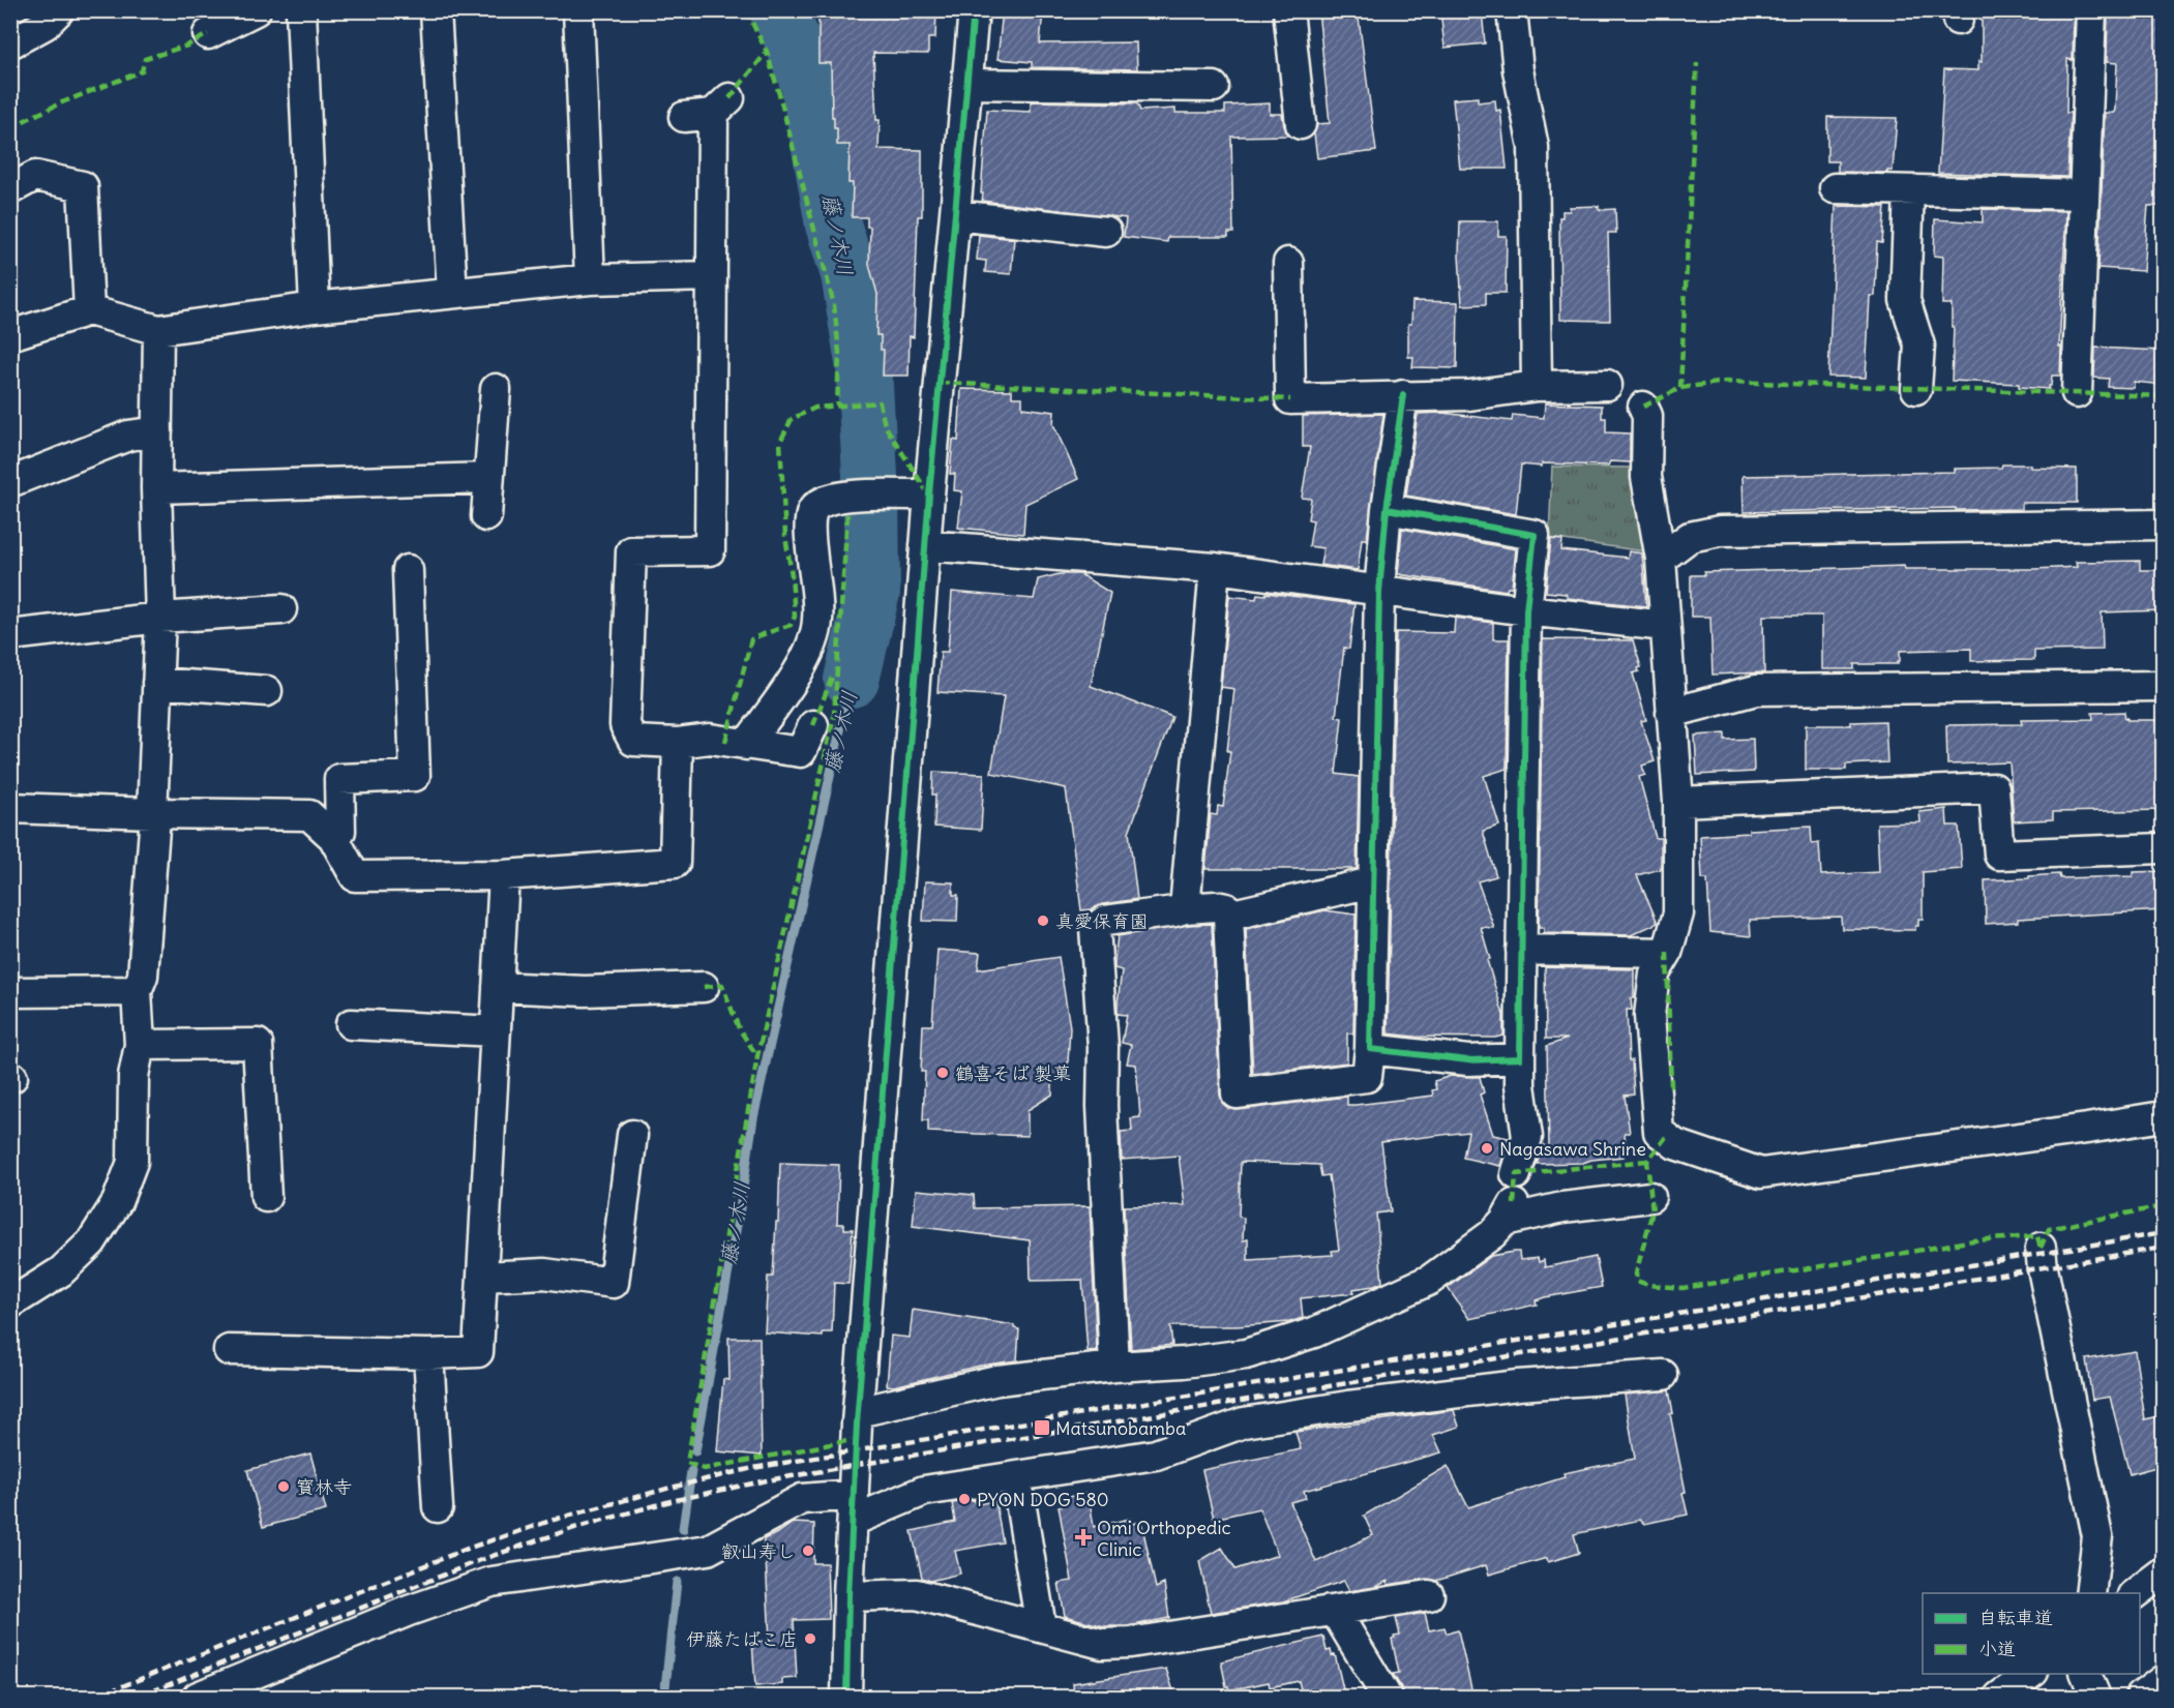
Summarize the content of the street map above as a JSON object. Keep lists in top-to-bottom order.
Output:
{
  "water": ["藤ノ木川"],
  "places": {
    "other": [
      "真愛保育園",
      "鶴喜そば 製菓",
      "Nagasawa Shrine",
      "寳林寺",
      "PYON DOG 580",
      "叡山寿し",
      "伊藤たばこ店"
    ],
    "transit": ["Matsunobamba"],
    "health": ["Omi Orthopedic Clinic"]
  },
  "legend": ["自転車道", "小道"]
}
